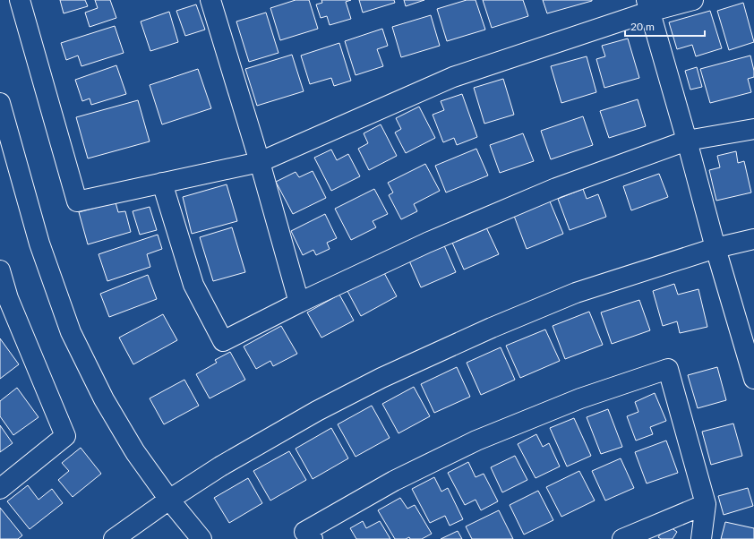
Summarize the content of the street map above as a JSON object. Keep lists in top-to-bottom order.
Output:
{
  "scale_bar": "20 m"
}
